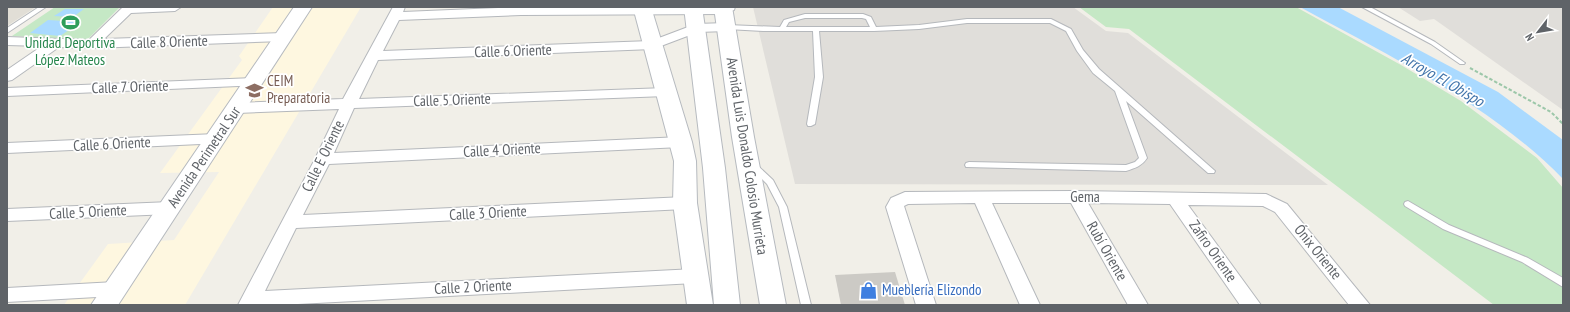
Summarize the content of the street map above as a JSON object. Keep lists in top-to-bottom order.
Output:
{
  "streets": {
    "street": [
      "Calle 8 Oriente",
      "Calle 6 Oriente",
      "Calle 7 Oriente",
      "Calle 5 Oriente",
      "Calle 4 Oriente",
      "Calle E Oriente",
      "Avenida Luis Donaldo Colosio Murrieta",
      "Avenida Perimetral Sur",
      "Gema",
      "Calle 3 Oriente",
      "Rubí Oriente",
      "Zafiro Oriente",
      "Ónix Oriente",
      "Calle 2 Oriente"
    ]
  },
  "crossings": [
    ["Calle 8 Oriente", "Avenida Perimetral Sur"],
    ["Calle 6 Oriente", "Calle E Oriente"],
    ["Calle 6 Oriente", "Avenida Luis Donaldo Colosio Murrieta"],
    ["Calle 6 Oriente", "Avenida Perimetral Sur"],
    ["Calle 7 Oriente", "Avenida Perimetral Sur"],
    ["Calle 5 Oriente", "Calle E Oriente"],
    ["Calle 5 Oriente", "Avenida Perimetral Sur"],
    ["Calle 4 Oriente", "Calle E Oriente"],
    ["Calle E Oriente", "Calle 3 Oriente"],
    ["Calle E Oriente", "Calle 2 Oriente"],
    ["Gema", "Rubí Oriente"],
    ["Gema", "Zafiro Oriente"],
    ["Gema", "Ónix Oriente"]
  ],
  "water": ["Arroyo El Obispo"],
  "places": {
    "sports": ["Unidad Deportiva López Mateos"],
    "school or university": ["CEIM Preparatoria"],
    "shop": ["Mueblería Elizondo"]
  },
  "north": "bottom left"
}
